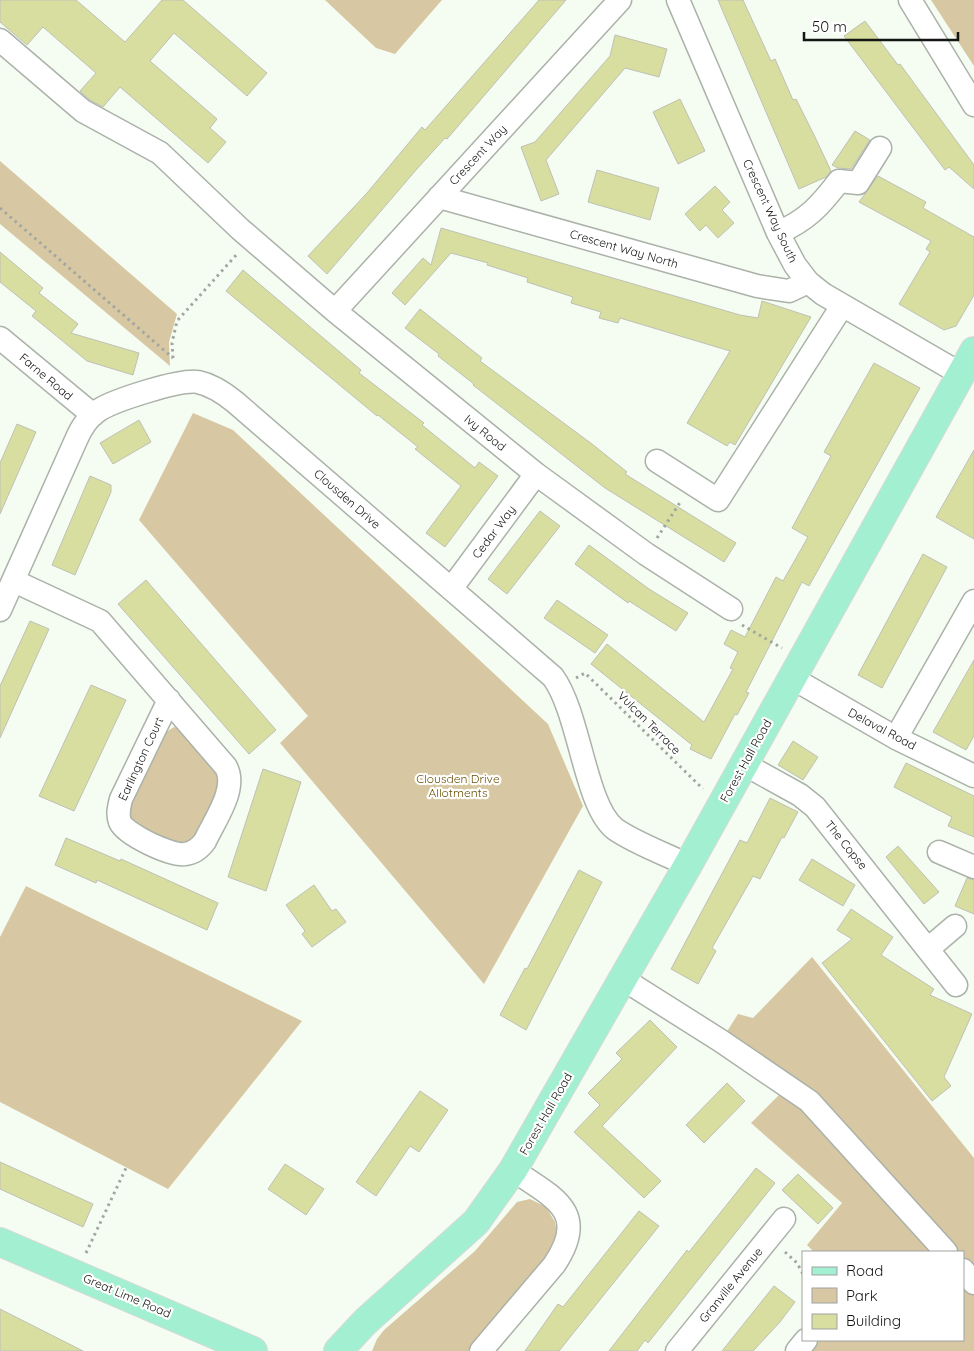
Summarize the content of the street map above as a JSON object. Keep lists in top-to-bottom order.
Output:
{
  "streets": {
    "main road": ["Forest Hall Road", "Great Lime Road"],
    "street": [
      "Crescent Way",
      "Crescent Way South",
      "Crescent Way North",
      "Farne Road",
      "Ivy Road",
      "Clousden Drive",
      "Cedar Way",
      "Delaval Road",
      "Earlington Court",
      "The Copse",
      "Granville Avenue"
    ],
    "path": ["Vulcan Terrace"]
  },
  "crossings": [
    ["Crescent Way", "Crescent Way North"],
    ["Crescent Way", "Ivy Road"],
    ["Crescent Way South", "Crescent Way North"],
    ["Crescent Way South", "Forest Hall Road"],
    ["Farne Road", "Clousden Drive"],
    ["Ivy Road", "Cedar Way"],
    ["Clousden Drive", "Cedar Way"],
    ["Clousden Drive", "Vulcan Terrace"],
    ["Clousden Drive", "Earlington Court"],
    ["Clousden Drive", "Forest Hall Road"],
    ["Vulcan Terrace", "Forest Hall Road"],
    ["Delaval Road", "Forest Hall Road"],
    ["Forest Hall Road", "The Copse"]
  ],
  "parks": ["Clousden Drive Allotments"],
  "legend": ["Road", "Park", "Building"],
  "scale_bar": "50 m"
}
